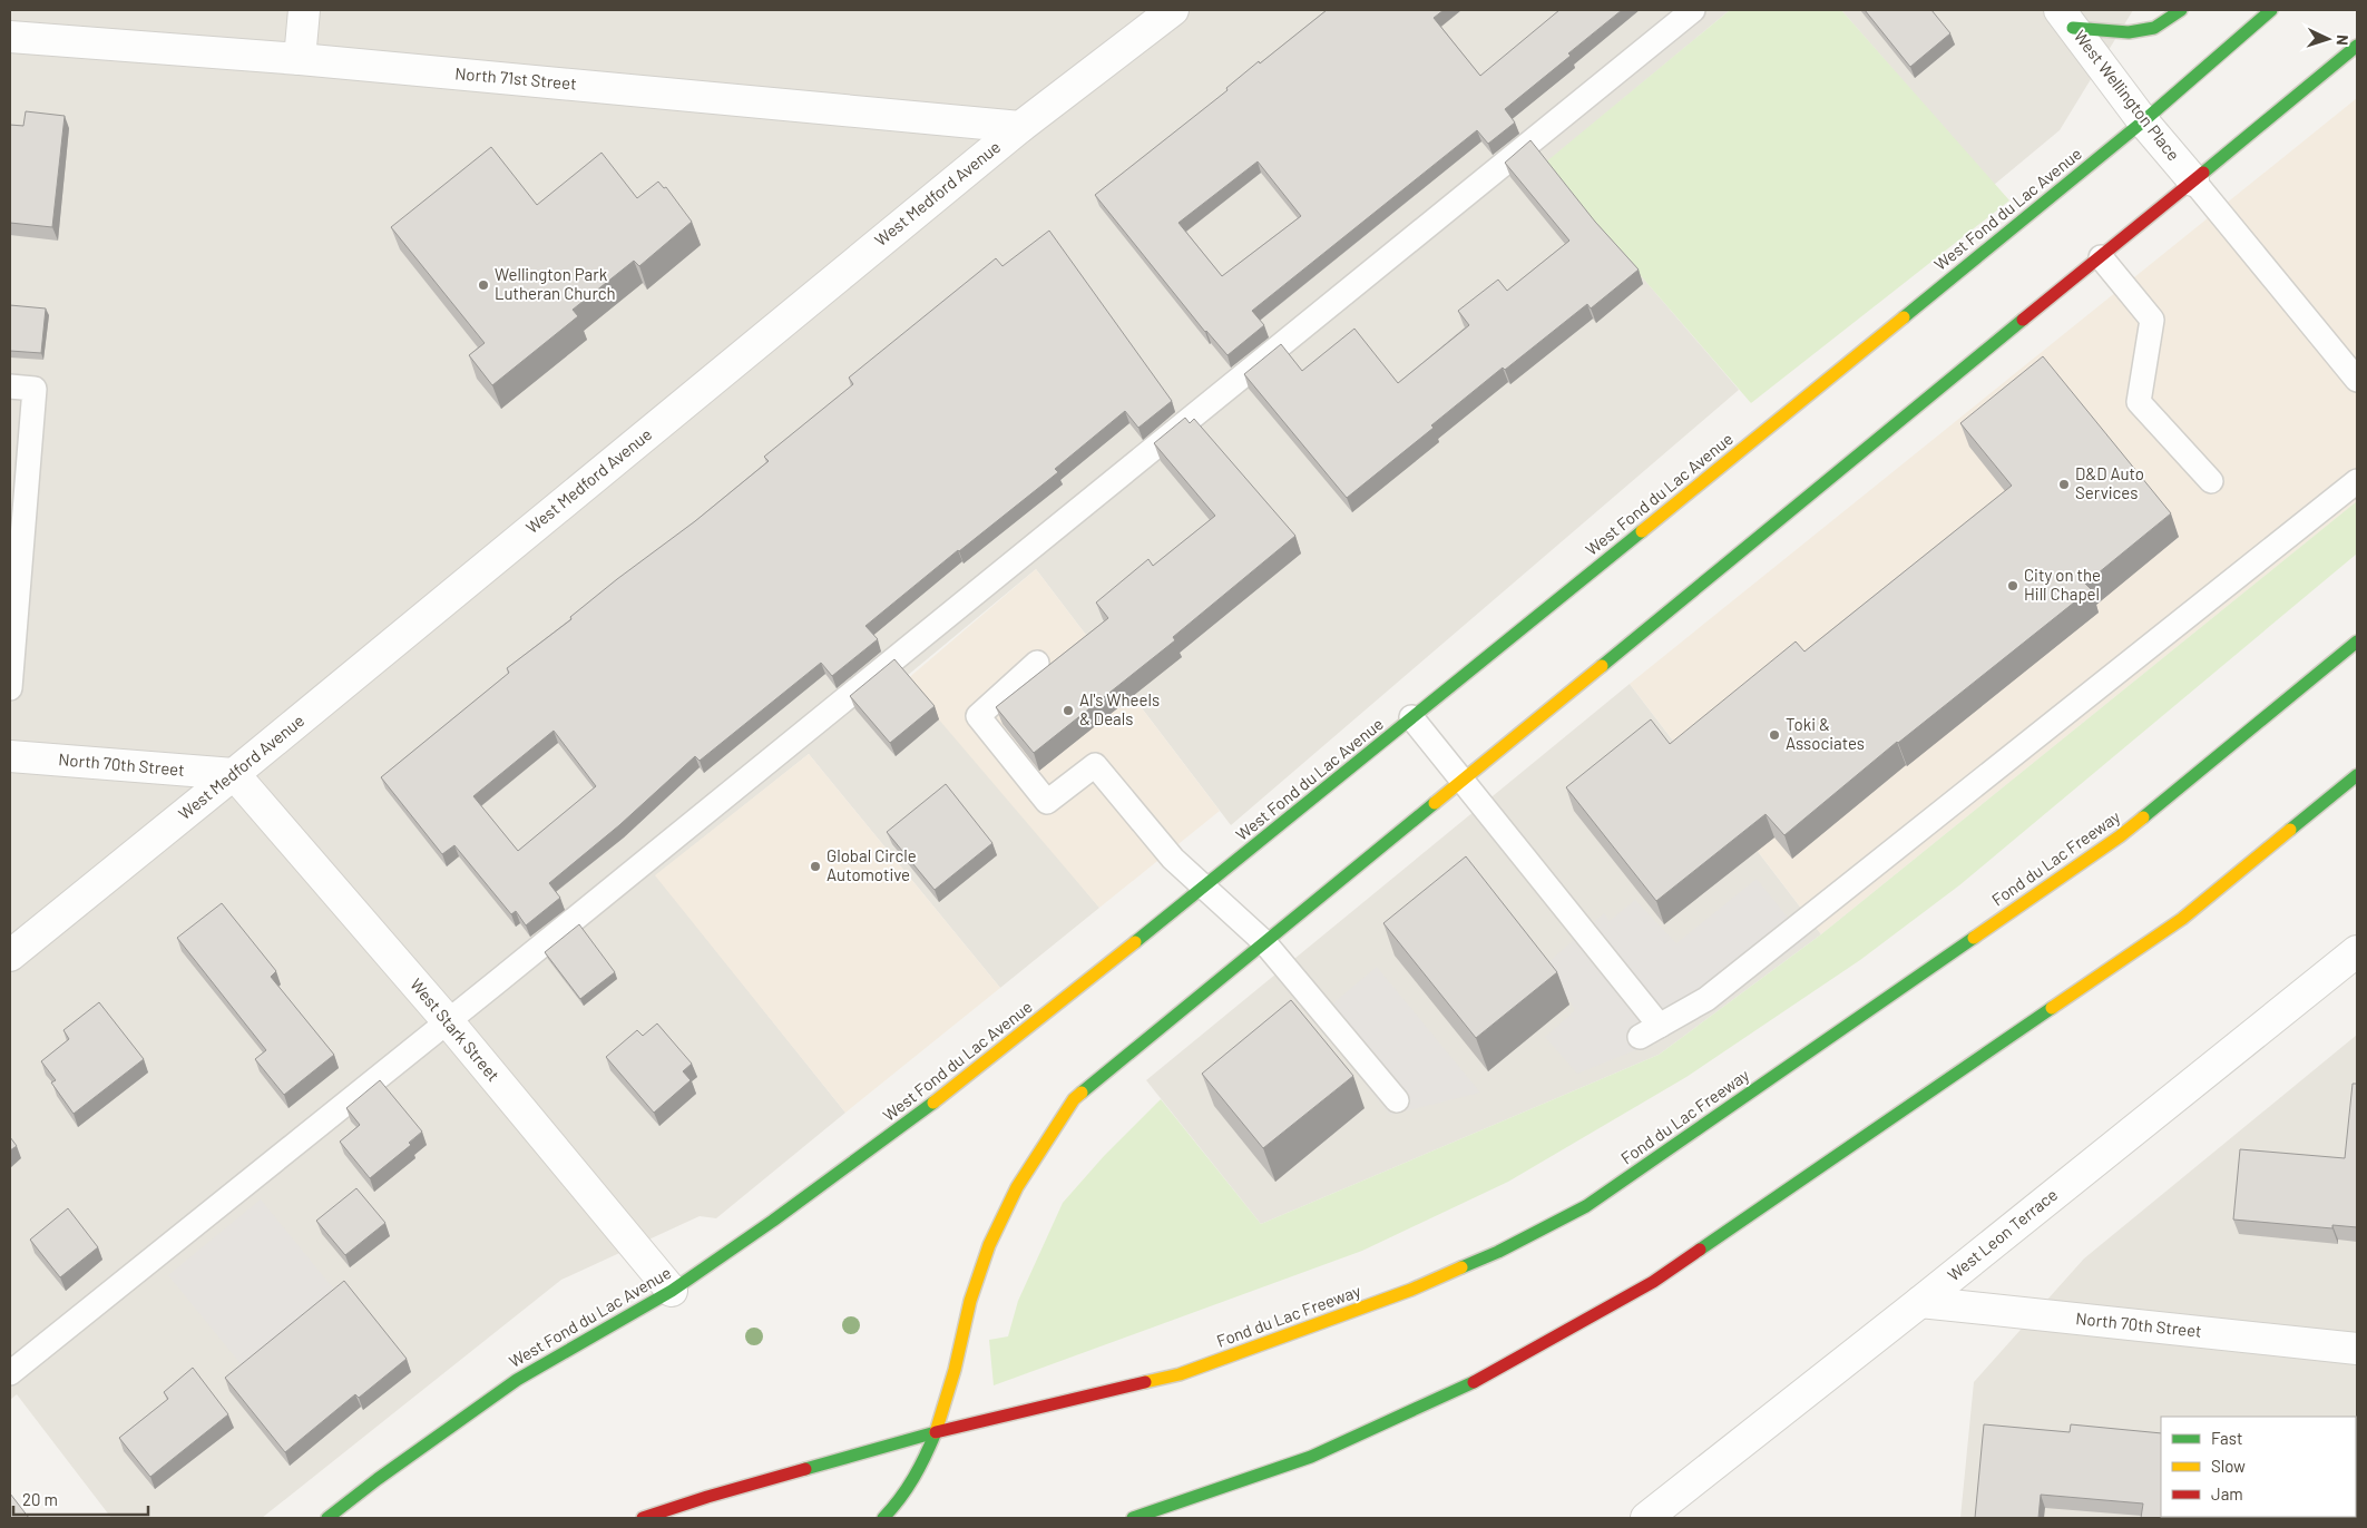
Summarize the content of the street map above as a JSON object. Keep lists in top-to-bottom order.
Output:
{
  "streets": {
    "main road": ["West Fond du Lac Avenue", "Fond du Lac Freeway"],
    "street": [
      "North 71st Street",
      "West Wellington Place",
      "West Medford Avenue",
      "North 70th Street",
      "West Stark Street",
      "West Leon Terrace"
    ]
  },
  "crossings": [
    ["North 71st Street", "West Medford Avenue"],
    ["West Wellington Place", "West Fond du Lac Avenue"],
    ["West Medford Avenue", "North 70th Street"],
    ["West Medford Avenue", "West Stark Street"],
    ["West Fond du Lac Avenue", "West Stark Street"],
    ["North 70th Street", "West Stark Street"],
    ["North 70th Street", "West Leon Terrace"]
  ],
  "places": [
    "Wellington Park Lutheran Church",
    "D&D Auto Services",
    "City on the Hill Chapel",
    "Al's Wheels & Deals",
    "Toki & Associates",
    "Global Circle Automotive"
  ],
  "legend": ["Fast", "Slow", "Jam"],
  "scale_bar": "20 m",
  "north": "right"
}
